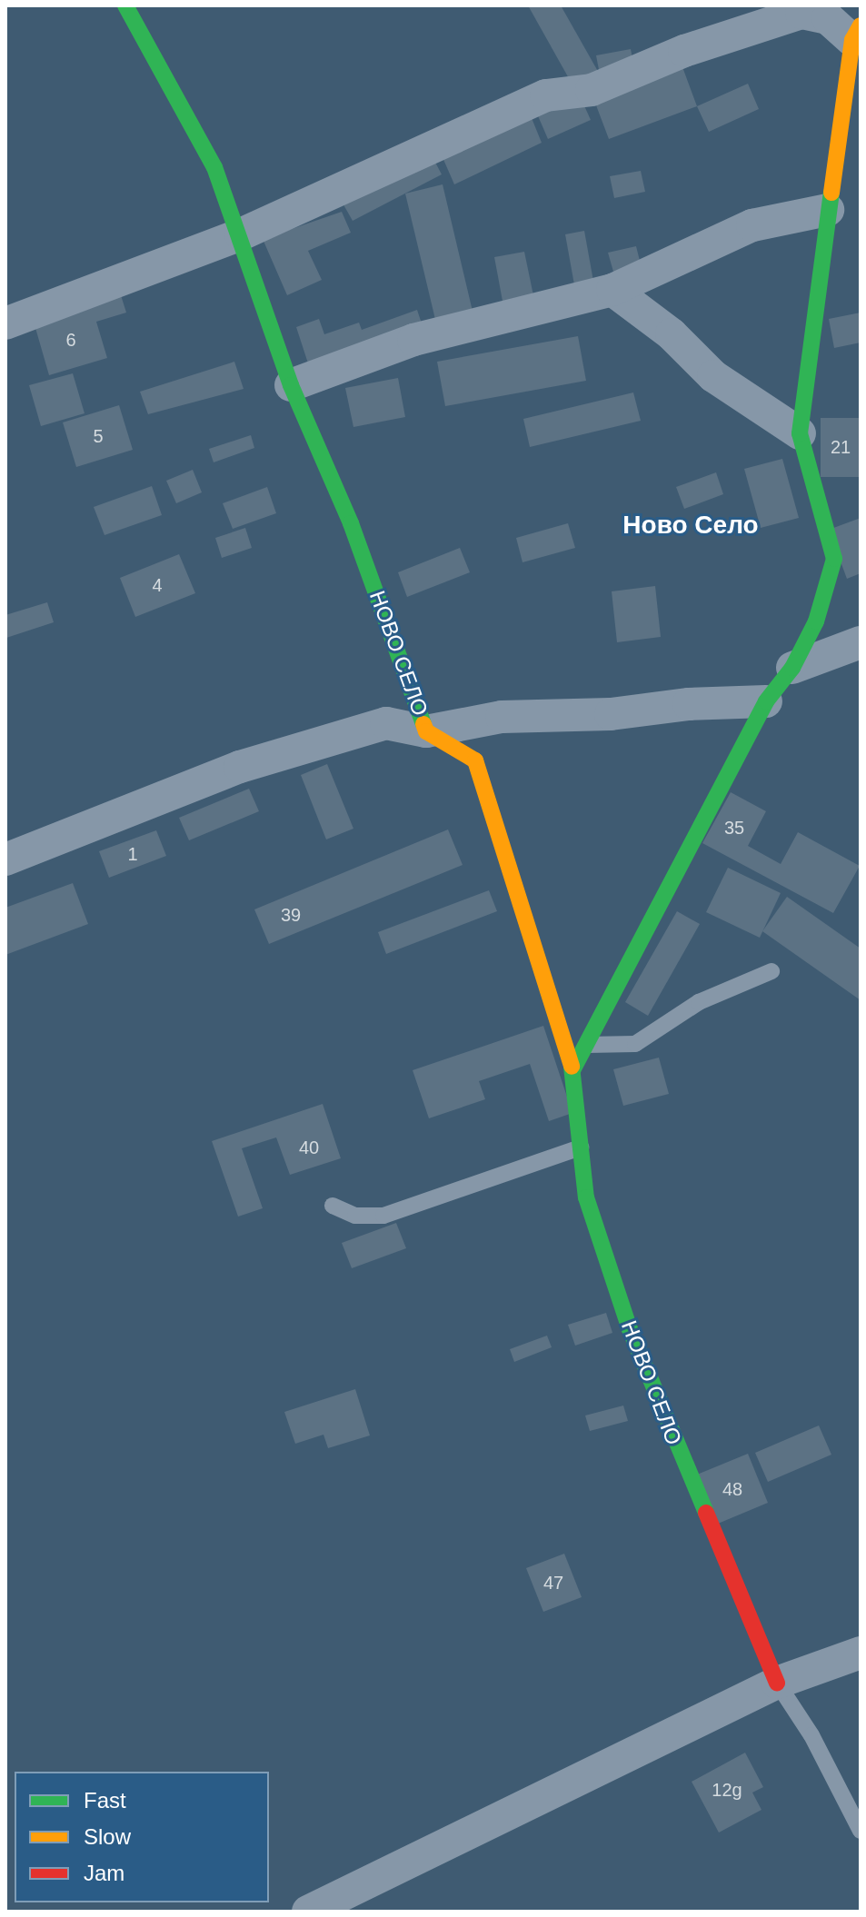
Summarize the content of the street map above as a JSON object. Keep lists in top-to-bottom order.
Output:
{
  "streets": {
    "street": ["НОВО СЕЛО"]
  },
  "districts": ["Ново Село"],
  "house_numbers": [
    "6",
    "5",
    "21",
    "4",
    "35",
    "1",
    "39",
    "40",
    "48",
    "47",
    "12g"
  ],
  "legend": ["Fast", "Slow", "Jam"]
}
